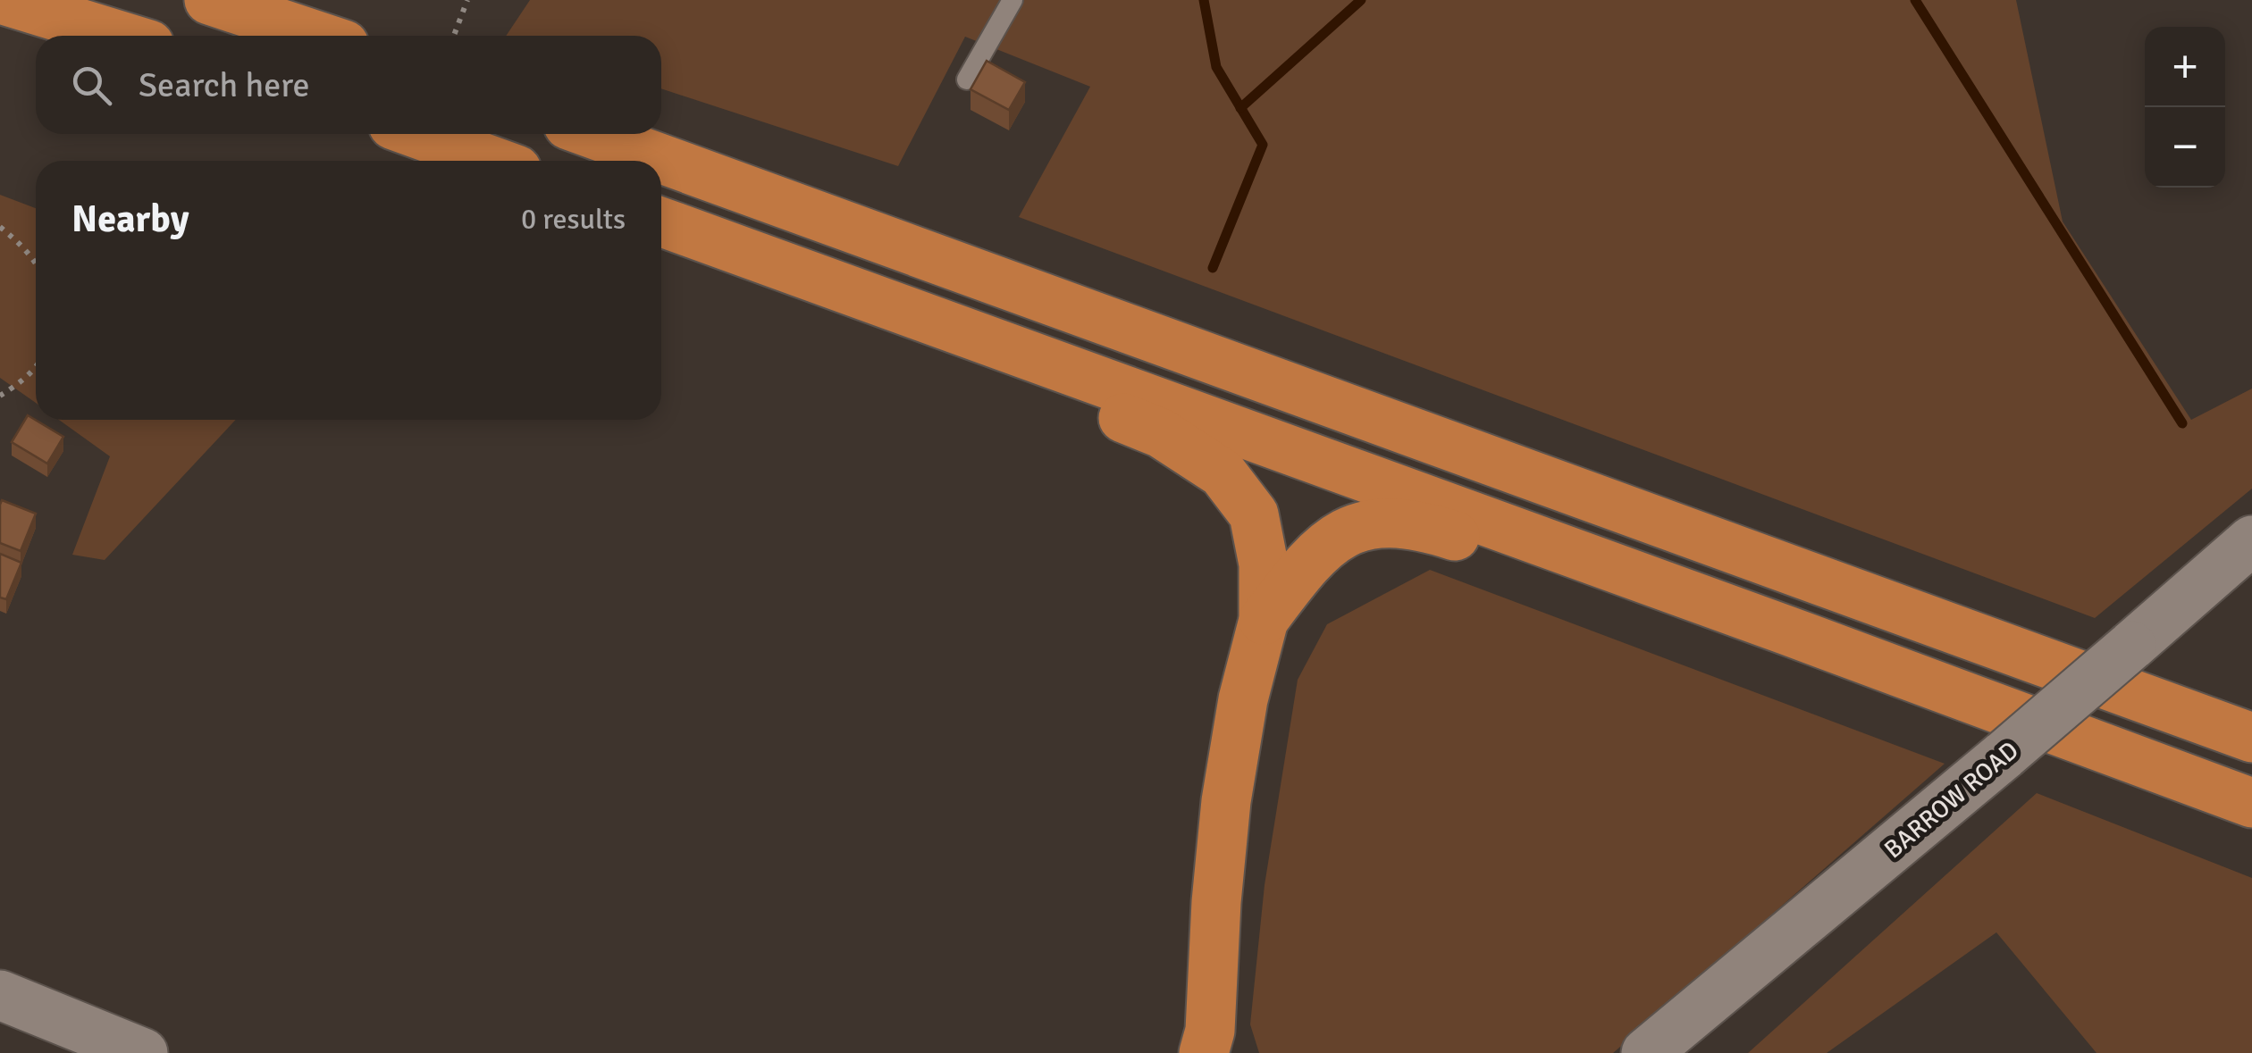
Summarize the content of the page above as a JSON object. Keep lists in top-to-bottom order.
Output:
{
  "streets": {
    "street": ["BARROW ROAD"]
  },
  "page": {
    "map_buttons": ["+", "−"],
    "search": "Search here",
    "heading": ["Nearby", "0 results"]
  }
}
